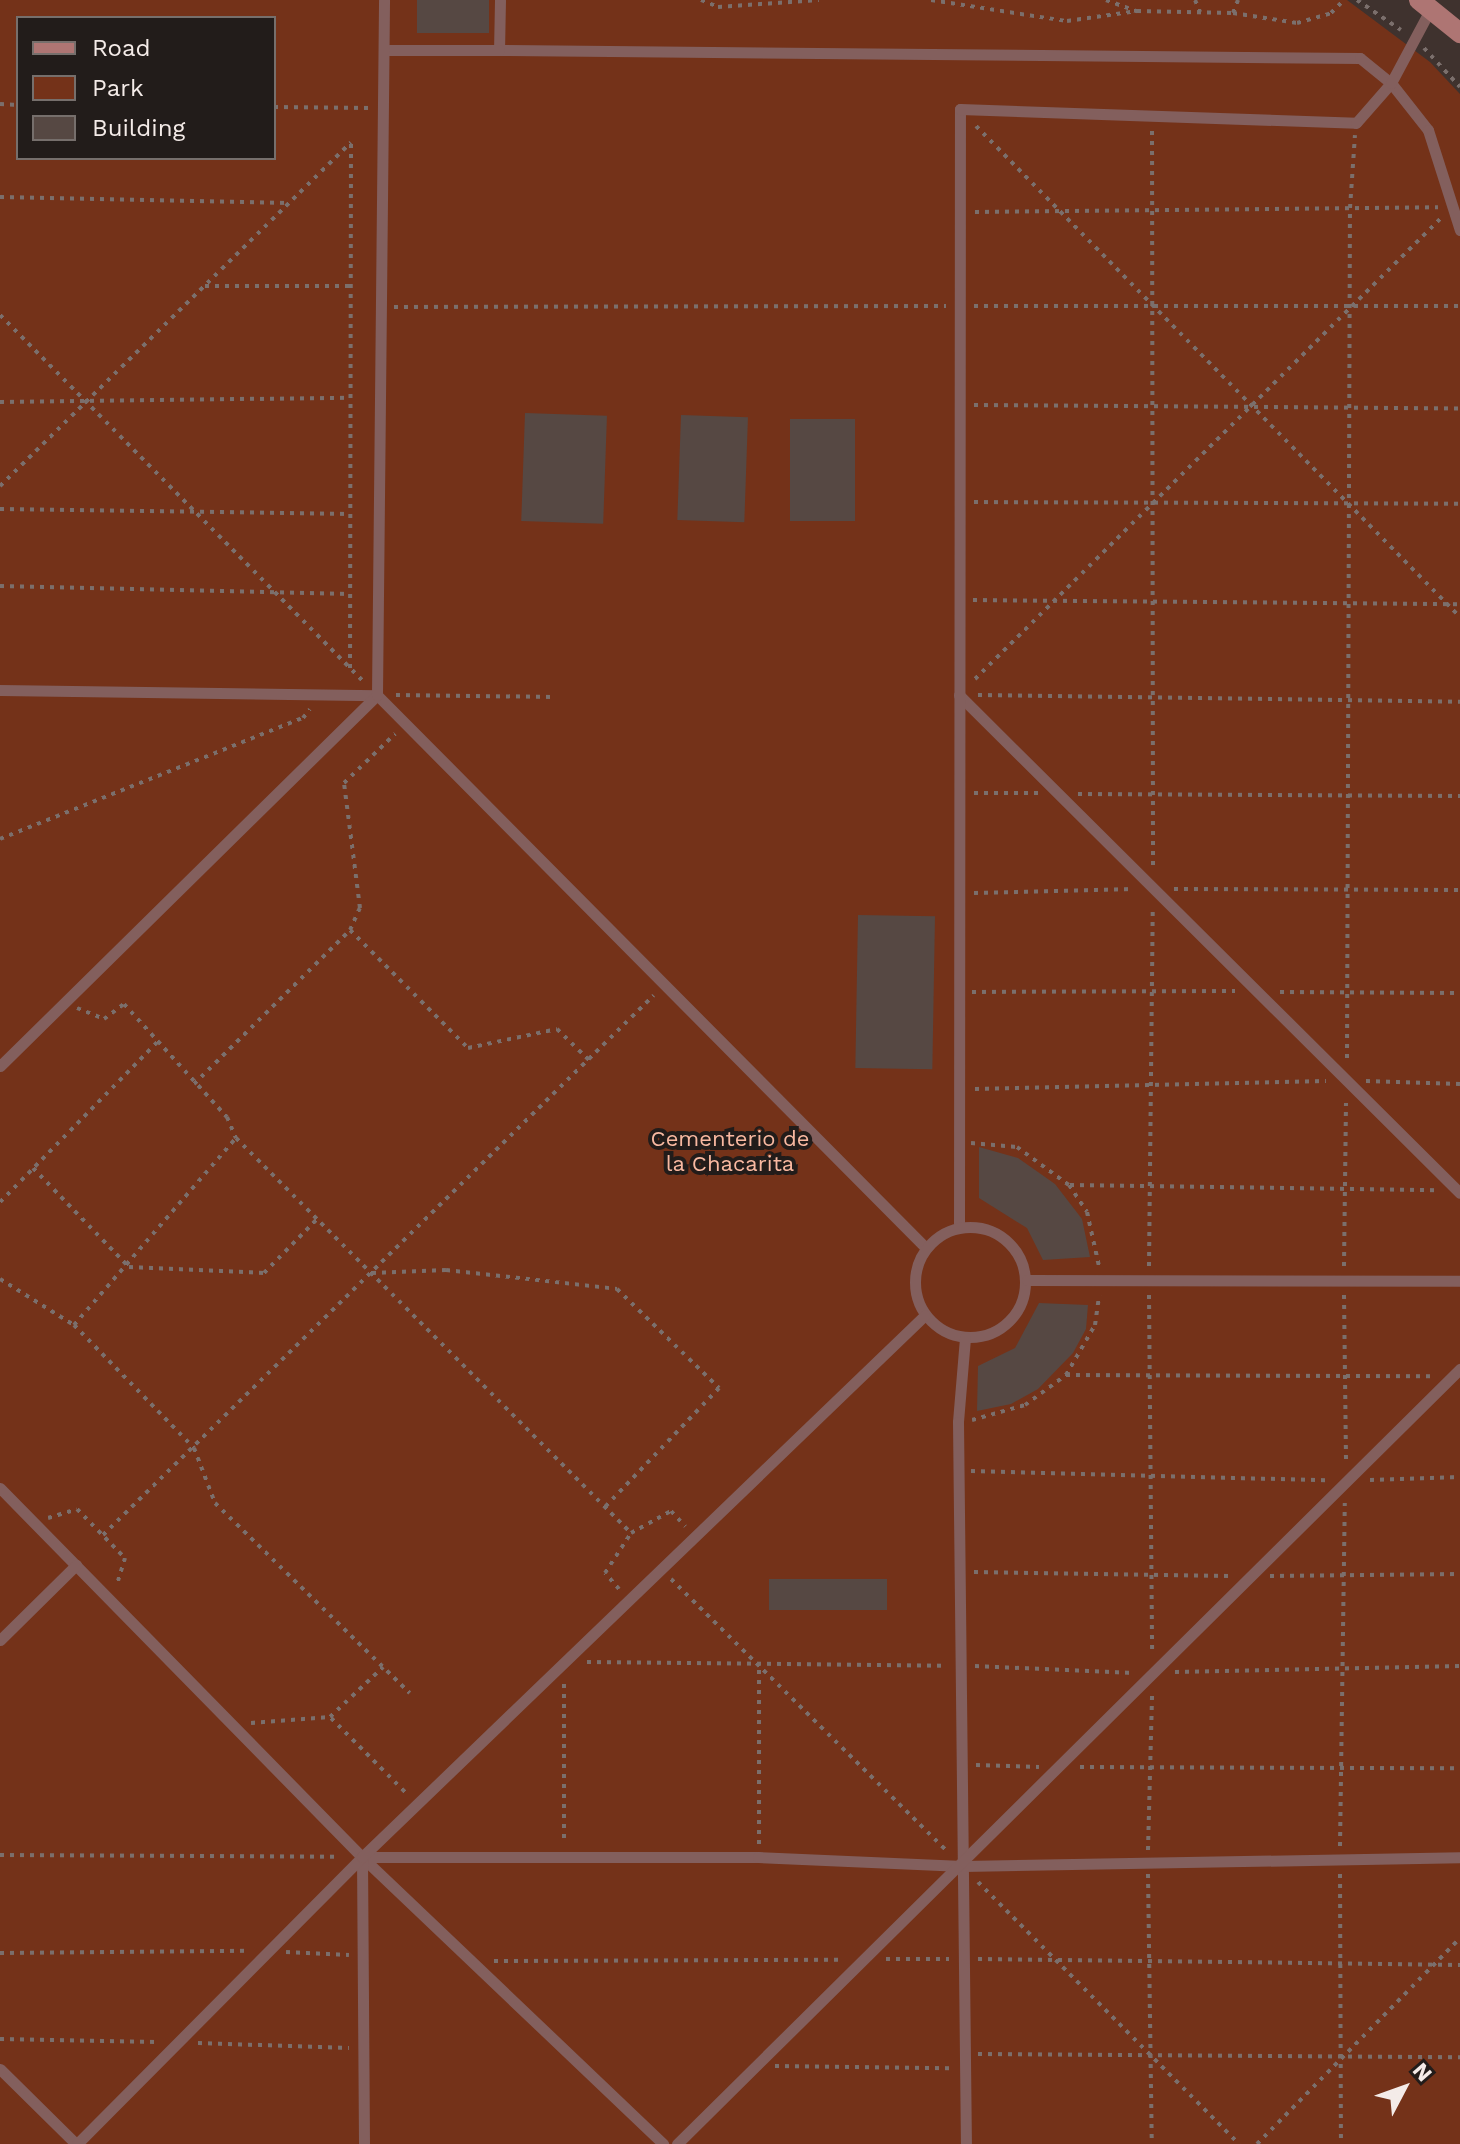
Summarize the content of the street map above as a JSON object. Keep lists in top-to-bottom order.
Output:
{
  "parks": ["Cementerio de la Chacarita"],
  "legend": ["Road", "Park", "Building"],
  "north": "top right"
}
